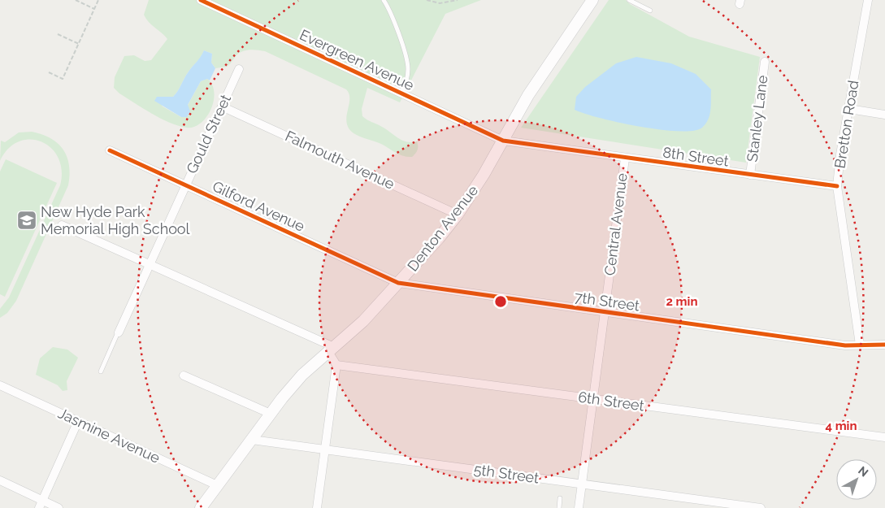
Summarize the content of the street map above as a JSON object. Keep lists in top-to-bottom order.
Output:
{
  "streets": {
    "main road": ["Denton Avenue"],
    "street": [
      "Evergreen Avenue",
      "Stanley Lane",
      "Bretton Road",
      "Gould Street",
      "8th Street",
      "Falmouth Avenue",
      "Gilford Avenue",
      "Central Avenue",
      "7th Street",
      "6th Street",
      "Jasmine Avenue",
      "5th Street"
    ]
  },
  "crossings": [
    ["Evergreen Avenue", "8th Street"],
    ["Evergreen Avenue", "Denton Avenue"],
    ["Stanley Lane", "8th Street"],
    ["Bretton Road", "8th Street"],
    ["Bretton Road", "7th Street"],
    ["Gould Street", "Falmouth Avenue"],
    ["Gould Street", "Gilford Avenue"],
    ["8th Street", "Central Avenue"],
    ["8th Street", "Denton Avenue"],
    ["Falmouth Avenue", "Denton Avenue"],
    ["Gilford Avenue", "Denton Avenue"],
    ["Gilford Avenue", "7th Street"],
    ["Central Avenue", "7th Street"],
    ["Central Avenue", "6th Street"],
    ["Central Avenue", "5th Street"],
    ["Denton Avenue", "7th Street"],
    ["Denton Avenue", "Jasmine Avenue"],
    ["Denton Avenue", "5th Street"]
  ],
  "places": {
    "school or university": ["New Hyde Park Memorial High School"]
  },
  "north": "top right",
  "rings": ["2 min", "4 min"]
}
